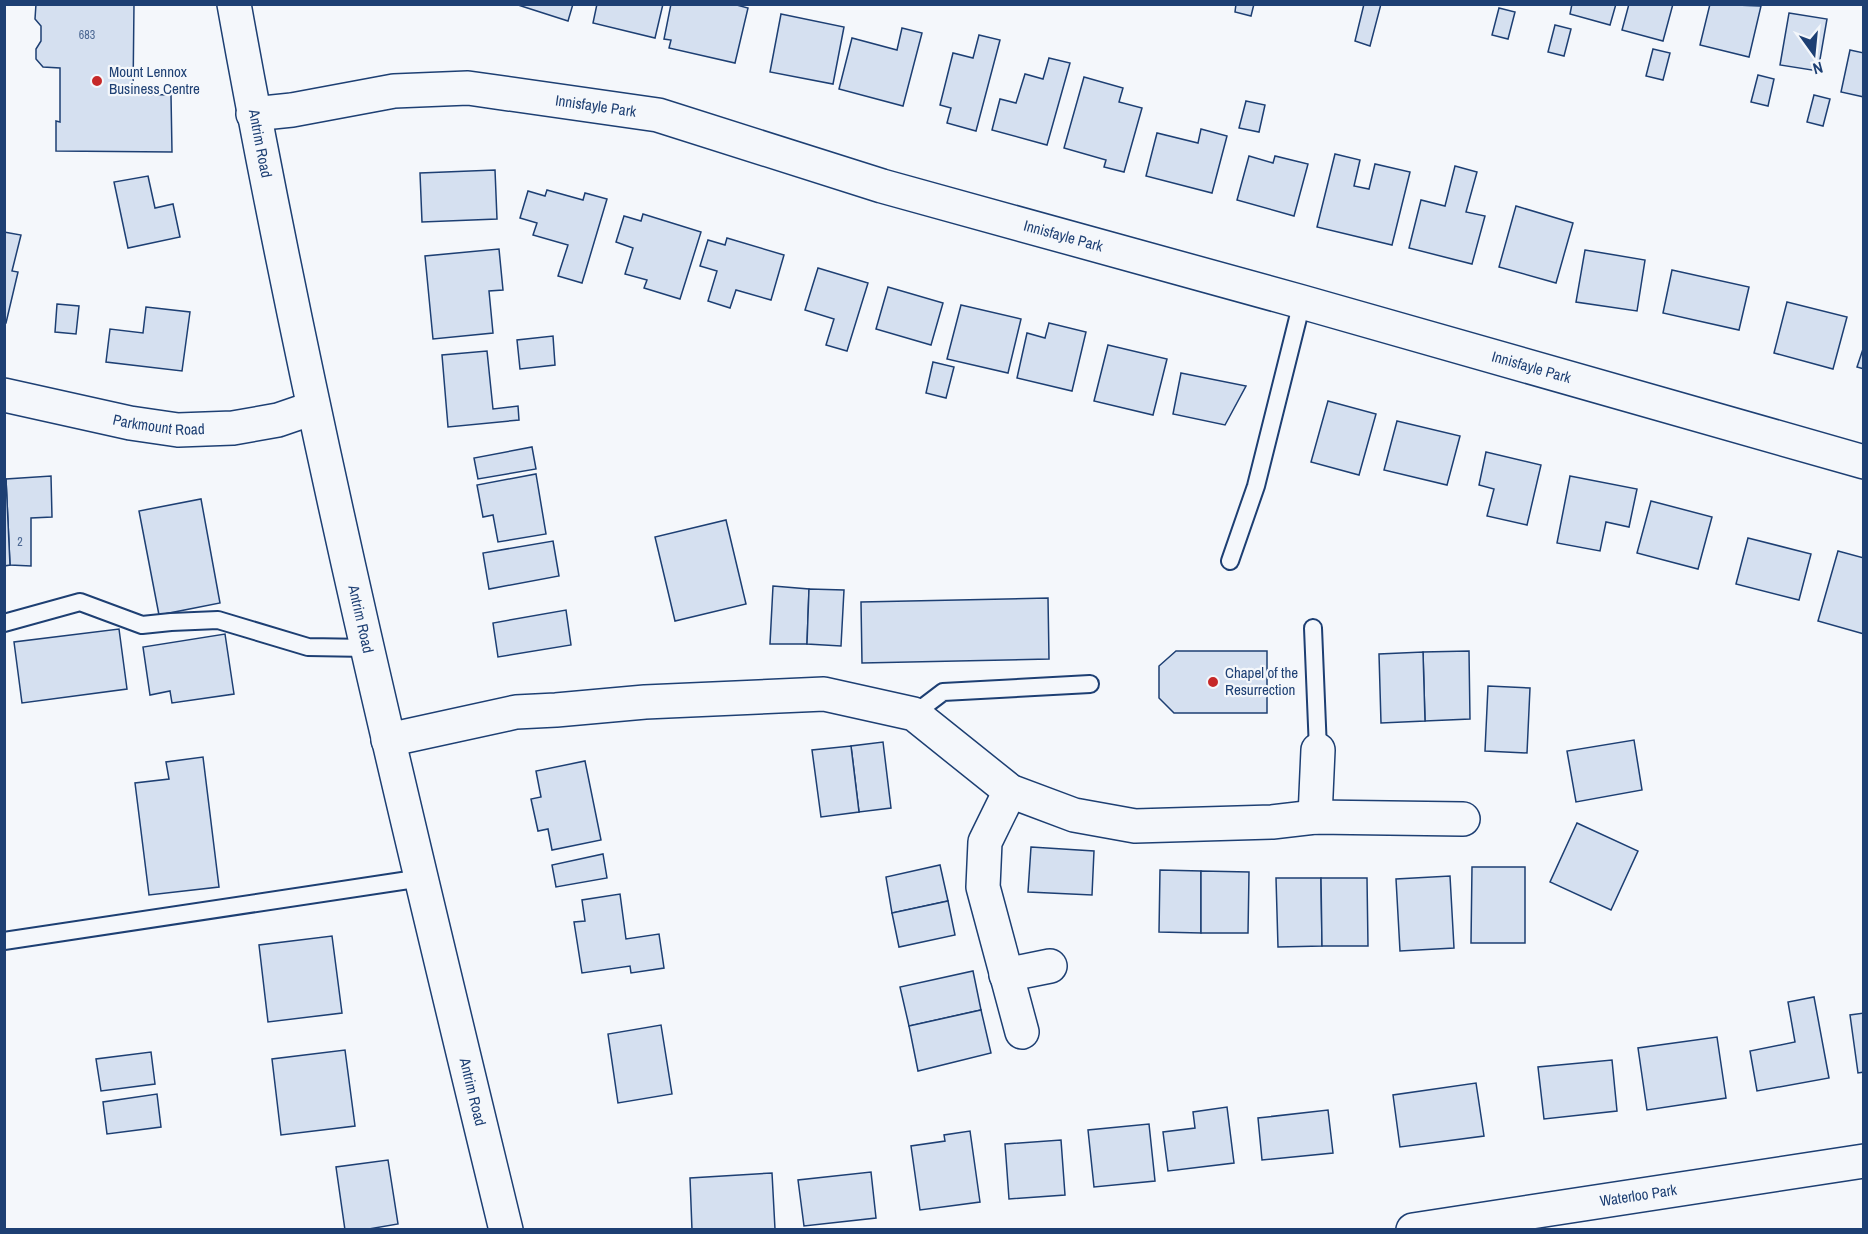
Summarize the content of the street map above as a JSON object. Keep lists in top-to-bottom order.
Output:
{
  "streets": {
    "street": [
      "Innisfayle Park",
      "Antrim Road",
      "Parkmount Road",
      "Waterloo Park"
    ]
  },
  "crossings": [
    ["Innisfayle Park", "Antrim Road"],
    ["Antrim Road", "Parkmount Road"]
  ],
  "places": ["Mount Lennox Business Centre", "Chapel of the Resurrection"],
  "house_numbers": ["683", "2"],
  "north": "bottom"
}
